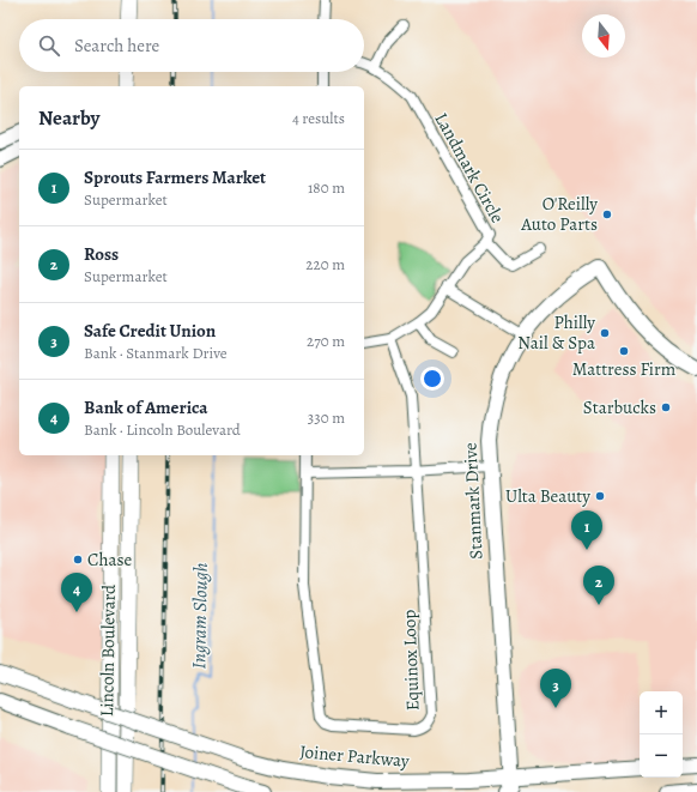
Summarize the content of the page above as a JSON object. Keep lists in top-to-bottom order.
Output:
{
  "streets": {
    "main road": ["Stanmark Drive", "Lincoln Boulevard", "Joiner Parkway"],
    "street": ["Landmark Circle", "Equinox Loop"]
  },
  "crossings": [
    ["Landmark Circle", "Equinox Loop"],
    ["Stanmark Drive", "Joiner Parkway"]
  ],
  "water": ["Ingram Slough"],
  "places": [
    "O'Reilly Auto Parts",
    "Philly Nail & Spa",
    "Mattress Firm",
    "Starbucks",
    "Ulta Beauty",
    "Chase"
  ],
  "north": "bottom",
  "page": {
    "search": "Search here",
    "heading": ["Nearby", "4 results"],
    "list": [
      {
        "mark": "1",
        "name": "Sprouts Farmers Market",
        "note": "Supermarket",
        "value": "180 m"
      },
      {
        "mark": "2",
        "name": "Ross",
        "note": "Supermarket",
        "value": "220 m"
      },
      {
        "mark": "3",
        "name": "Safe Credit Union",
        "note": "Bank · Stanmark Drive",
        "value": "270 m"
      },
      {
        "mark": "4",
        "name": "Bank of America",
        "note": "Bank · Lincoln Boulevard",
        "value": "330 m"
      }
    ],
    "pins": [
      "1",
      "2",
      "4",
      "3"
    ],
    "map_buttons": ["+", "−"]
  }
}
